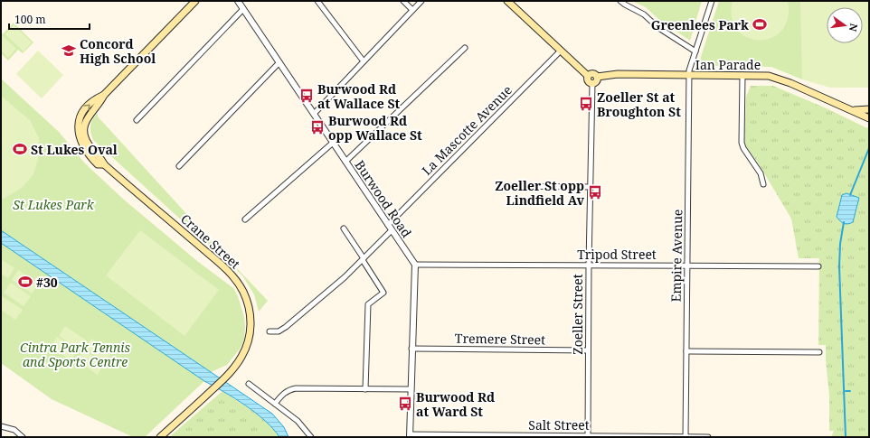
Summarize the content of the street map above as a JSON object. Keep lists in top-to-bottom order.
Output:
{
  "streets": {
    "main road": ["Ian Parade", "Crane Street"],
    "street": [
      "La Mascotte Avenue",
      "Burwood Road",
      "Tripod Street",
      "Empire Avenue",
      "Zoeller Street",
      "Tremere Street",
      "Salt Street"
    ]
  },
  "crossings": [
    ["Ian Parade", "Empire Avenue"],
    ["Ian Parade", "Zoeller Street"],
    ["La Mascotte Avenue", "Burwood Road"],
    ["Burwood Road", "Tripod Street"],
    ["Tripod Street", "Empire Avenue"],
    ["Tripod Street", "Zoeller Street"],
    ["Empire Avenue", "Salt Street"],
    ["Zoeller Street", "Tremere Street"],
    ["Zoeller Street", "Salt Street"]
  ],
  "parks": ["St Lukes Park", "Cintra Park Tennis and Sports Centre"],
  "places": {
    "sports": ["Greenlees Park", "St Lukes Oval", "#30"],
    "school or university": ["Concord High School"],
    "bus stop": [
      "Burwood Rd at Wallace St",
      "Zoeller St at Broughton St",
      "Burwood Rd opp Wallace St",
      "Zoeller St opp Lindfield Av",
      "Burwood Rd at Ward St"
    ]
  },
  "scale_bar": "100 m",
  "north": "right"
}
